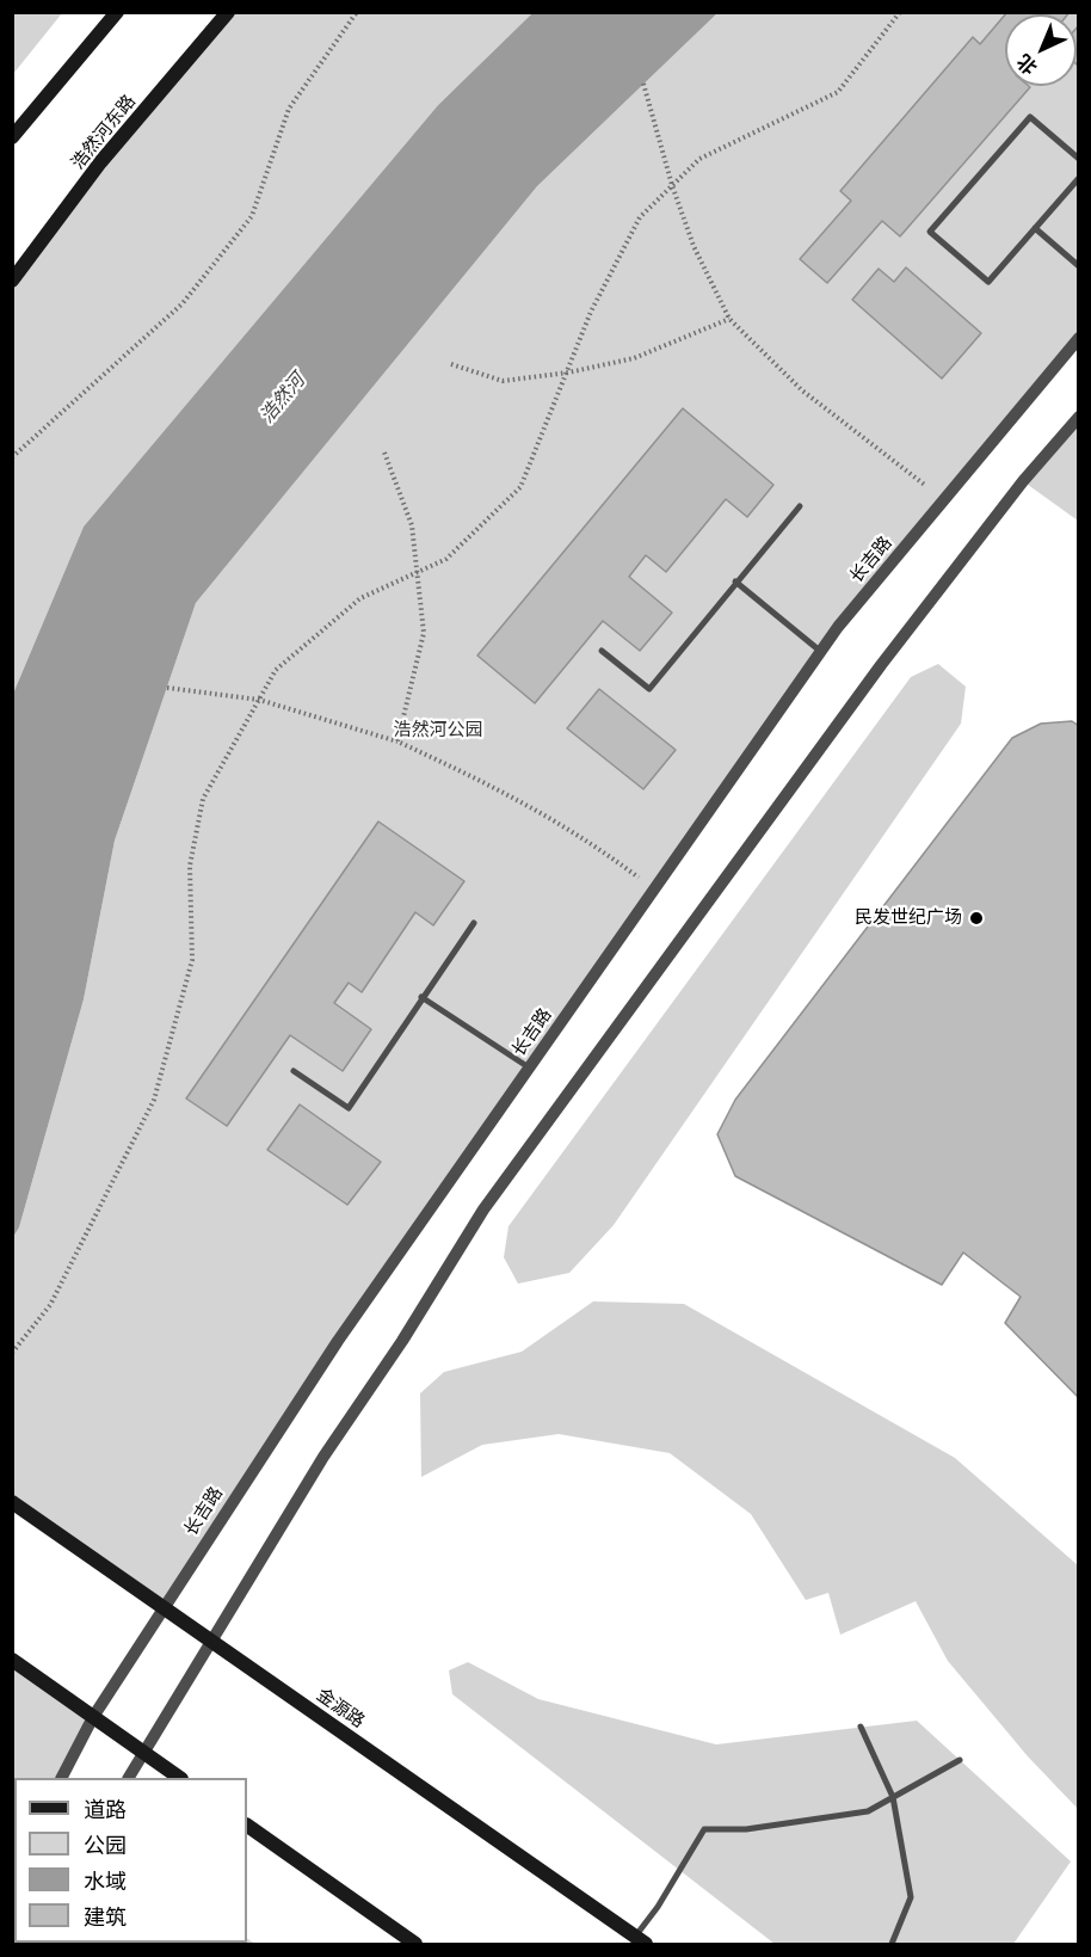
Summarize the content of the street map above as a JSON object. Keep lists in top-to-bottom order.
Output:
{
  "streets": {
    "main road": ["浩然河东路", "金源路"],
    "street": ["长吉路"]
  },
  "crossings": [
    ["长吉路", "金源路"]
  ],
  "water": ["浩然河"],
  "parks": ["浩然河公园"],
  "places": ["民发世纪广场"],
  "legend": [
    "道路",
    "公园",
    "水域",
    "建筑"
  ],
  "north": "bottom left"
}
